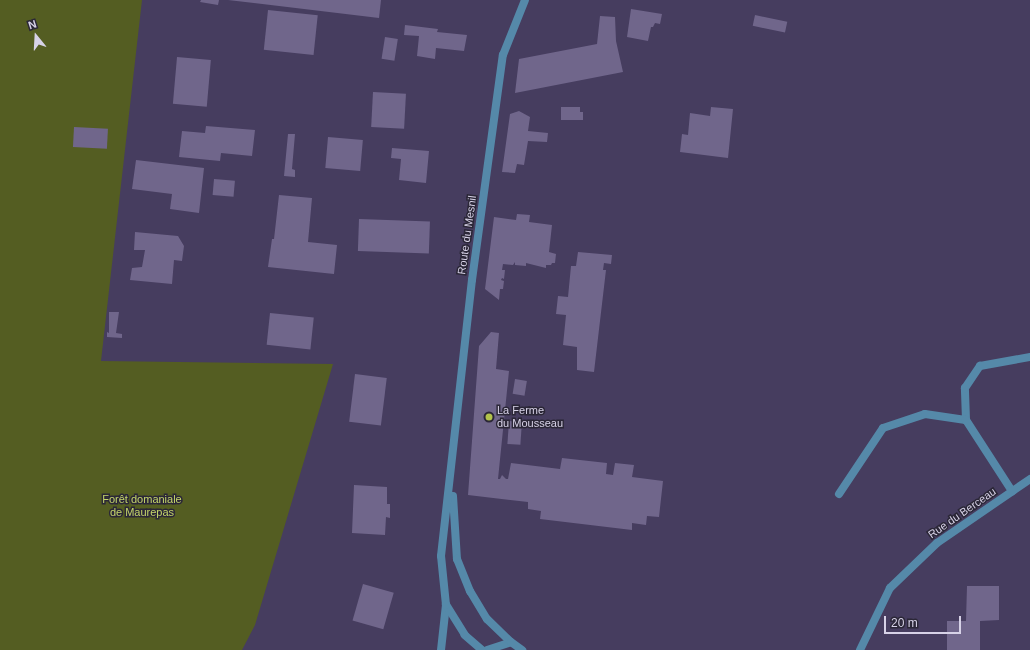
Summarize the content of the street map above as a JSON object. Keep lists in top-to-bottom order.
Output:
{
  "streets": {
    "street": ["Route du Mesnil", "Rue du Berceau"]
  },
  "parks": ["Forêt domaniale de Maurepas"],
  "places": ["La Ferme du Mousseau"],
  "scale_bar": "20 m",
  "north": "top"
}
